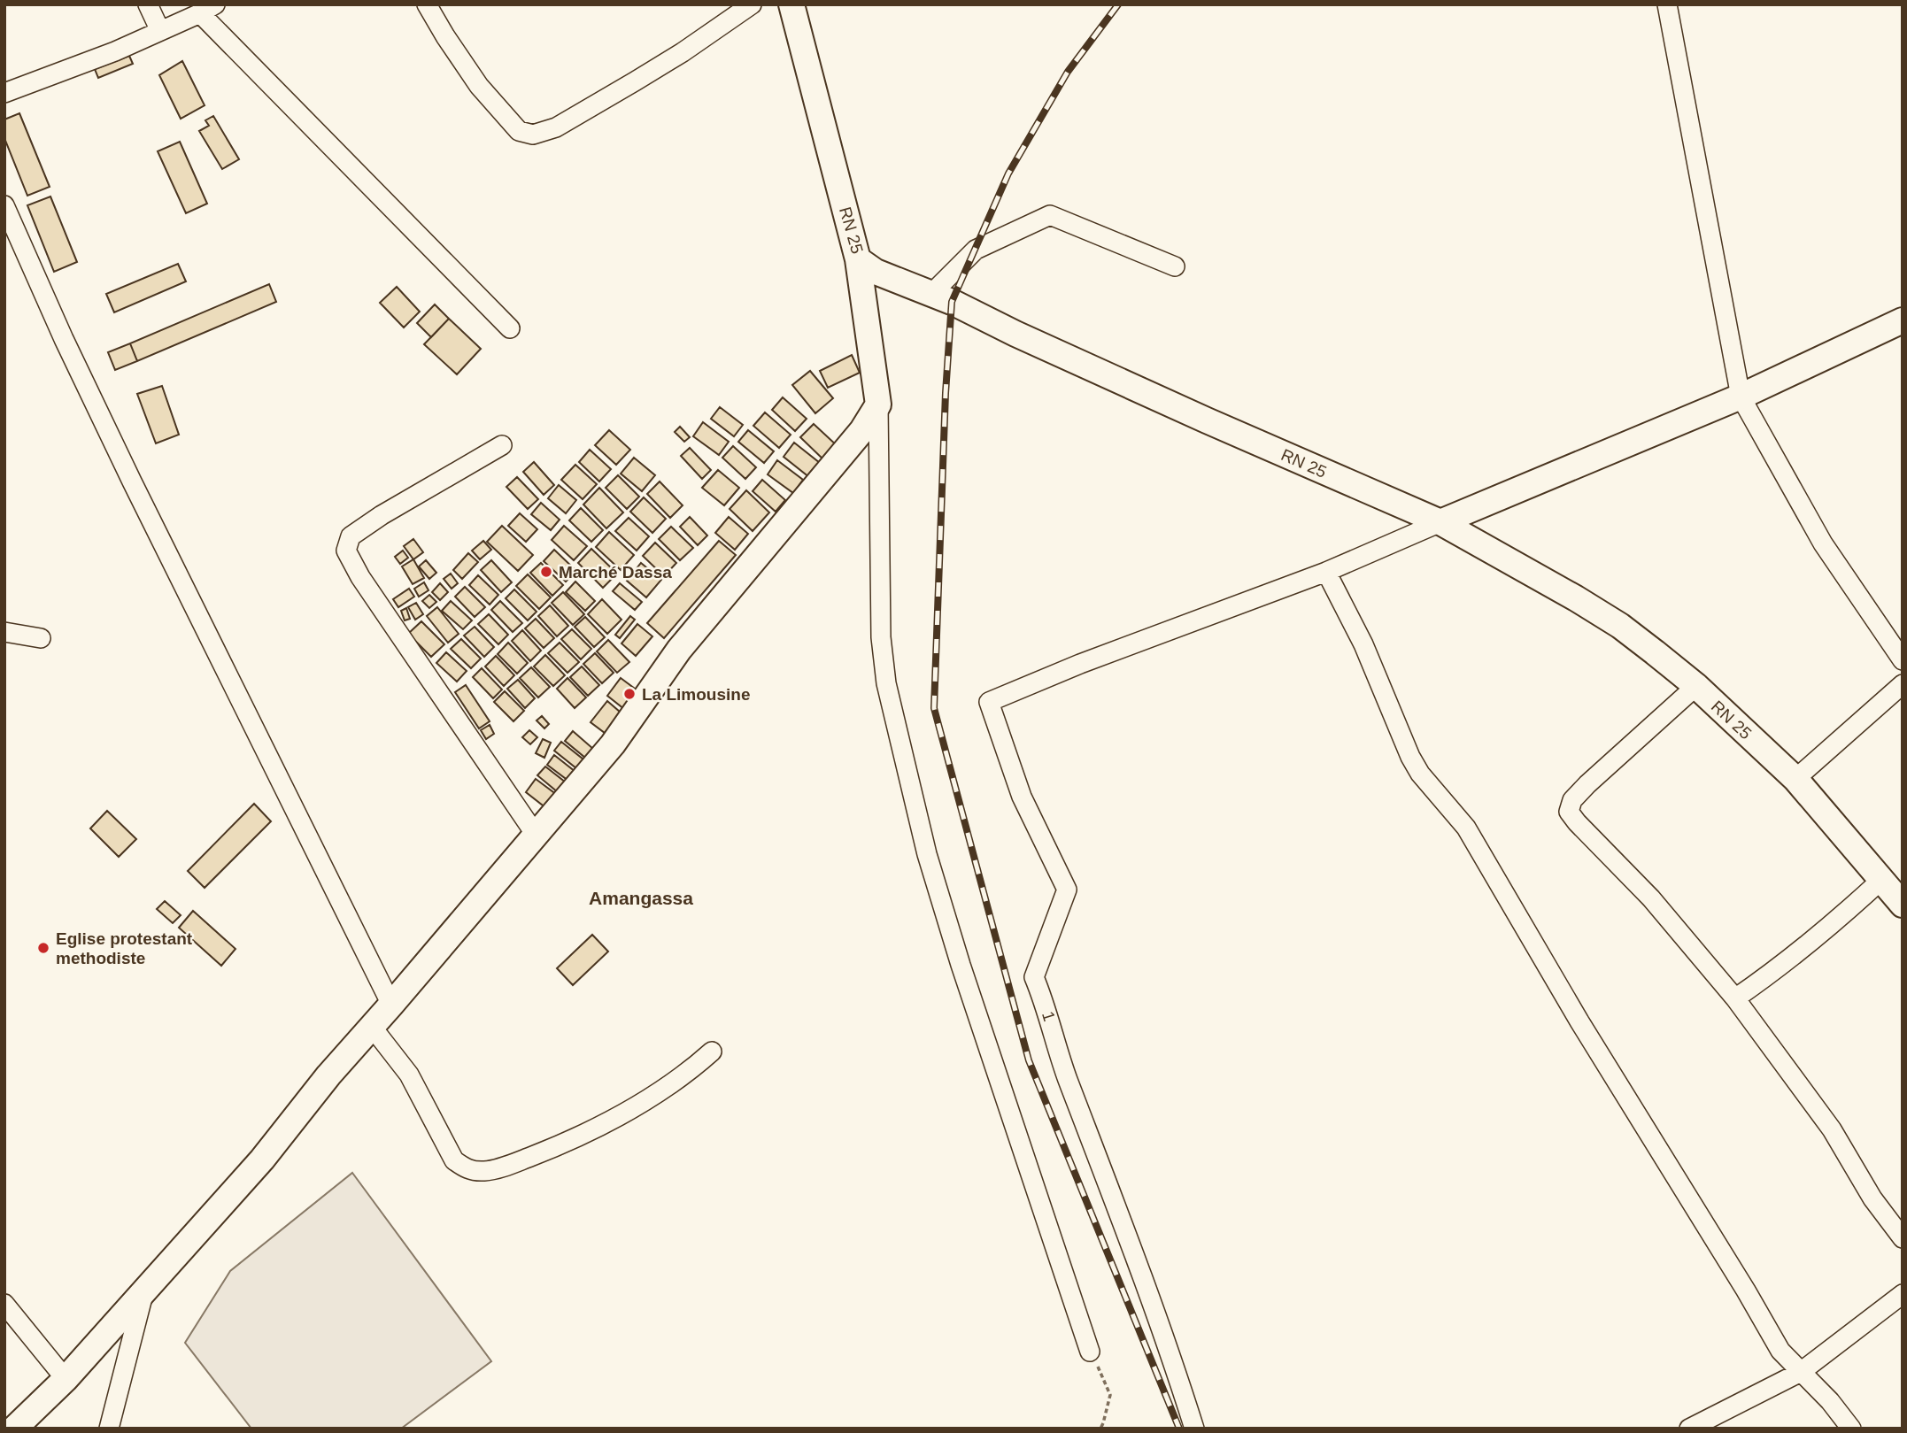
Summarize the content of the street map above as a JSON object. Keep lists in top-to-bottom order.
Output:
{
  "streets": {
    "main road": ["RN 25"],
    "street": ["1"]
  },
  "districts": ["Amangassa"],
  "places": ["Marché Dassa", "La Limousine", "Eglise protestant methodiste"]
}
